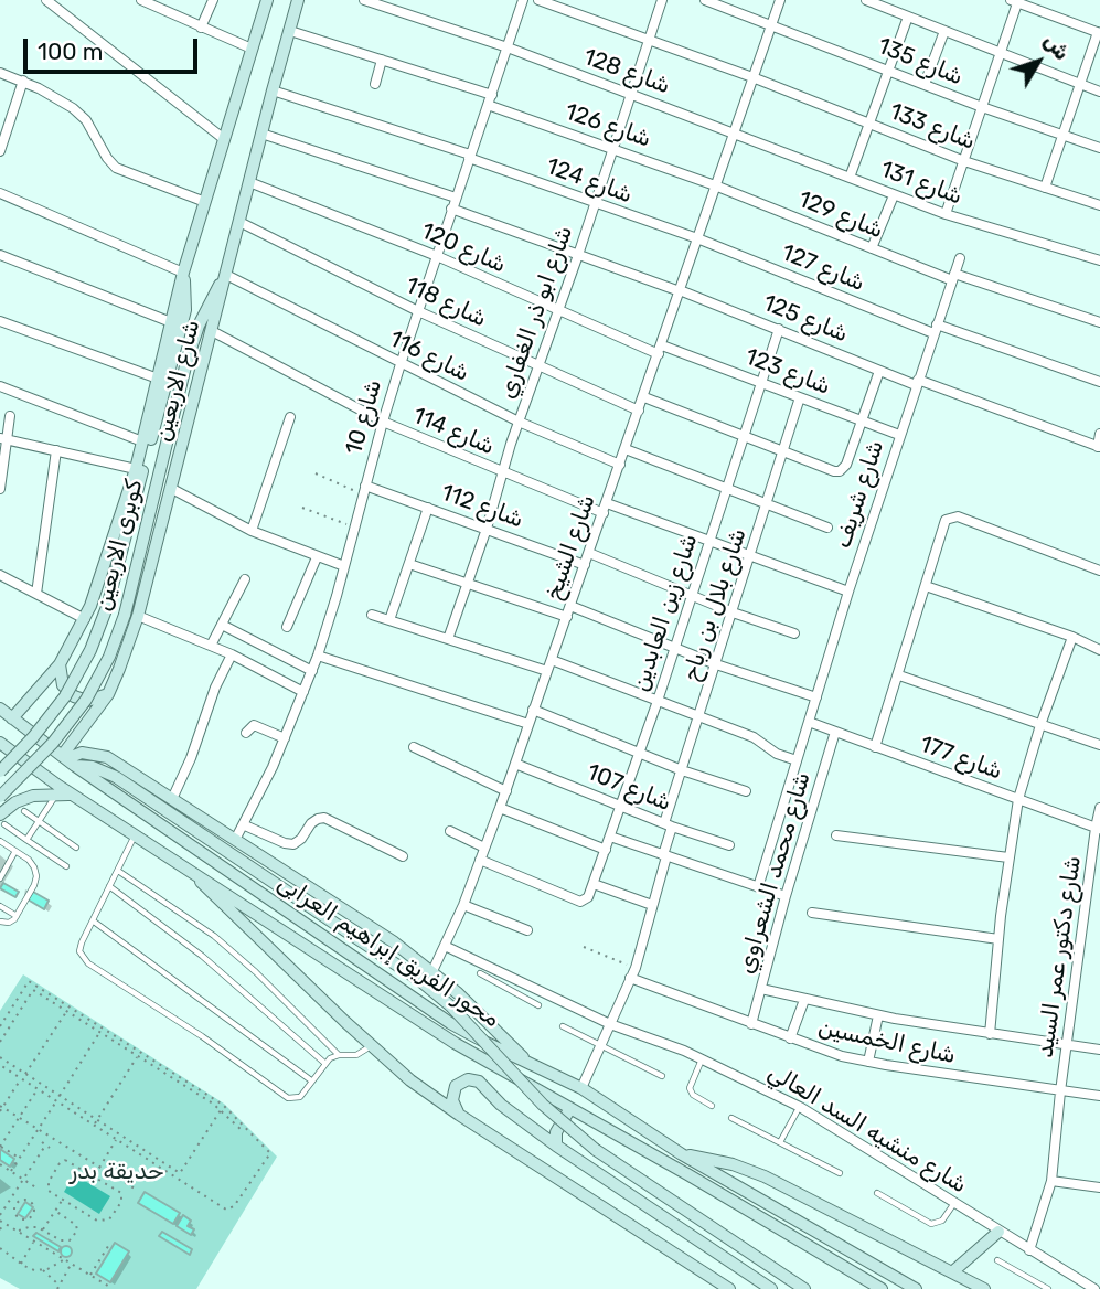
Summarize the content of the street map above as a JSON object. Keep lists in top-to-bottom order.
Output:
{
  "streets": {
    "main road": ["شارع الاربعين", "كوبرى الاربعين", "محور الفريق إبراهيم العرابى"],
    "street": [
      "شارع 135",
      "شارع 128",
      "شارع 126",
      "شارع 133",
      "شارع 124",
      "شارع 131",
      "شارع 129",
      "شارع 120",
      "شارع 127",
      "شارع 118",
      "شارع ابو ذر الغفاري",
      "شارع 125",
      "شارع 116",
      "شارع 123",
      "شارع 10",
      "شارع 114",
      "شارع شريف",
      "شارع 112",
      "شارع الشيخ",
      "شارع بلال بن رباح",
      "شارع زين العابدين",
      "شارع 177",
      "شارع 107",
      "شارع محمد الشعراوي",
      "شارع دكتور عمر السيد",
      "شارع الخمسين",
      "شارع منشيه السد العالي"
    ]
  },
  "crossings": [
    ["شارع 135", "شارع الشيخ"],
    ["شارع 128", "شارع 131"],
    ["شارع 128", "شارع ابو ذر الغفاري"],
    ["شارع 128", "شارع 10"],
    ["شارع 128", "شارع الشيخ"],
    ["شارع 126", "شارع 129"],
    ["شارع 126", "شارع ابو ذر الغفاري"],
    ["شارع 126", "شارع 10"],
    ["شارع 126", "شارع الشيخ"],
    ["شارع 133", "شارع ابو ذر الغفاري"],
    ["شارع 133", "شارع الشيخ"],
    ["شارع 124", "شارع 127"],
    ["شارع 124", "شارع ابو ذر الغفاري"],
    ["شارع 124", "شارع الاربعين"],
    ["شارع 124", "شارع 10"],
    ["شارع 124", "شارع الشيخ"],
    ["شارع 131", "شارع الشيخ"],
    ["شارع 129", "شارع شريف"],
    ["شارع 129", "شارع الشيخ"],
    ["شارع 120", "شارع ابو ذر الغفاري"],
    ["شارع 120", "شارع 123"],
    ["شارع 120", "شارع الاربعين"],
    ["شارع 120", "شارع 10"],
    ["شارع 120", "شارع الشيخ"],
    ["شارع 127", "شارع شريف"],
    ["شارع 127", "شارع الشيخ"],
    ["شارع 118", "شارع ابو ذر الغفاري"],
    ["شارع 118", "شارع الاربعين"],
    ["شارع 118", "شارع 10"],
    ["شارع 118", "شارع الشيخ"],
    ["شارع ابو ذر الغفاري", "شارع 125"],
    ["شارع ابو ذر الغفاري", "شارع 116"],
    ["شارع ابو ذر الغفاري", "شارع 114"],
    ["شارع ابو ذر الغفاري", "شارع 112"],
    ["شارع 125", "شارع 10"],
    ["شارع 125", "شارع شريف"],
    ["شارع 125", "شارع الشيخ"],
    ["شارع 125", "شارع زين العابدين"],
    ["شارع 116", "شارع الاربعين"],
    ["شارع 116", "شارع 10"],
    ["شارع 116", "كوبرى الاربعين"],
    ["شارع 116", "شارع الشيخ"],
    ["شارع 123", "شارع شريف"],
    ["شارع 123", "شارع الشيخ"],
    ["شارع 123", "شارع بلال بن رباح"],
    ["شارع 123", "شارع زين العابدين"],
    ["شارع الاربعين", "شارع 114"],
    ["شارع الاربعين", "كوبرى الاربعين"],
    ["شارع الاربعين", "محور الفريق إبراهيم العرابى"],
    ["شارع 10", "شارع 114"],
    ["شارع 10", "شارع 112"],
    ["شارع 114", "شارع شريف"],
    ["شارع 114", "شارع الشيخ"],
    ["شارع 114", "شارع بلال بن رباح"],
    ["شارع 114", "شارع زين العابدين"],
    ["شارع شريف", "شارع 177"],
    ["شارع 112", "شارع الشيخ"],
    ["شارع الشيخ", "شارع زين العابدين"],
    ["شارع الشيخ", "شارع 107"],
    ["شارع الشيخ", "شارع منشيه السد العالي"],
    ["شارع بلال بن رباح", "شارع 107"],
    ["شارع بلال بن رباح", "محور الفريق إبراهيم العرابى"],
    ["شارع بلال بن رباح", "شارع الخمسين"],
    ["شارع بلال بن رباح", "شارع منشيه السد العالي"],
    ["شارع زين العابدين", "شارع 107"],
    ["شارع 177", "شارع محمد الشعراوي"],
    ["شارع 177", "شارع دكتور عمر السيد"],
    ["شارع محمد الشعراوي", "شارع الخمسين"],
    ["شارع دكتور عمر السيد", "شارع الخمسين"],
    ["شارع دكتور عمر السيد", "شارع منشيه السد العالي"]
  ],
  "parks": ["حديقة بدر"],
  "scale_bar": "100 m",
  "north": "top right"
}
